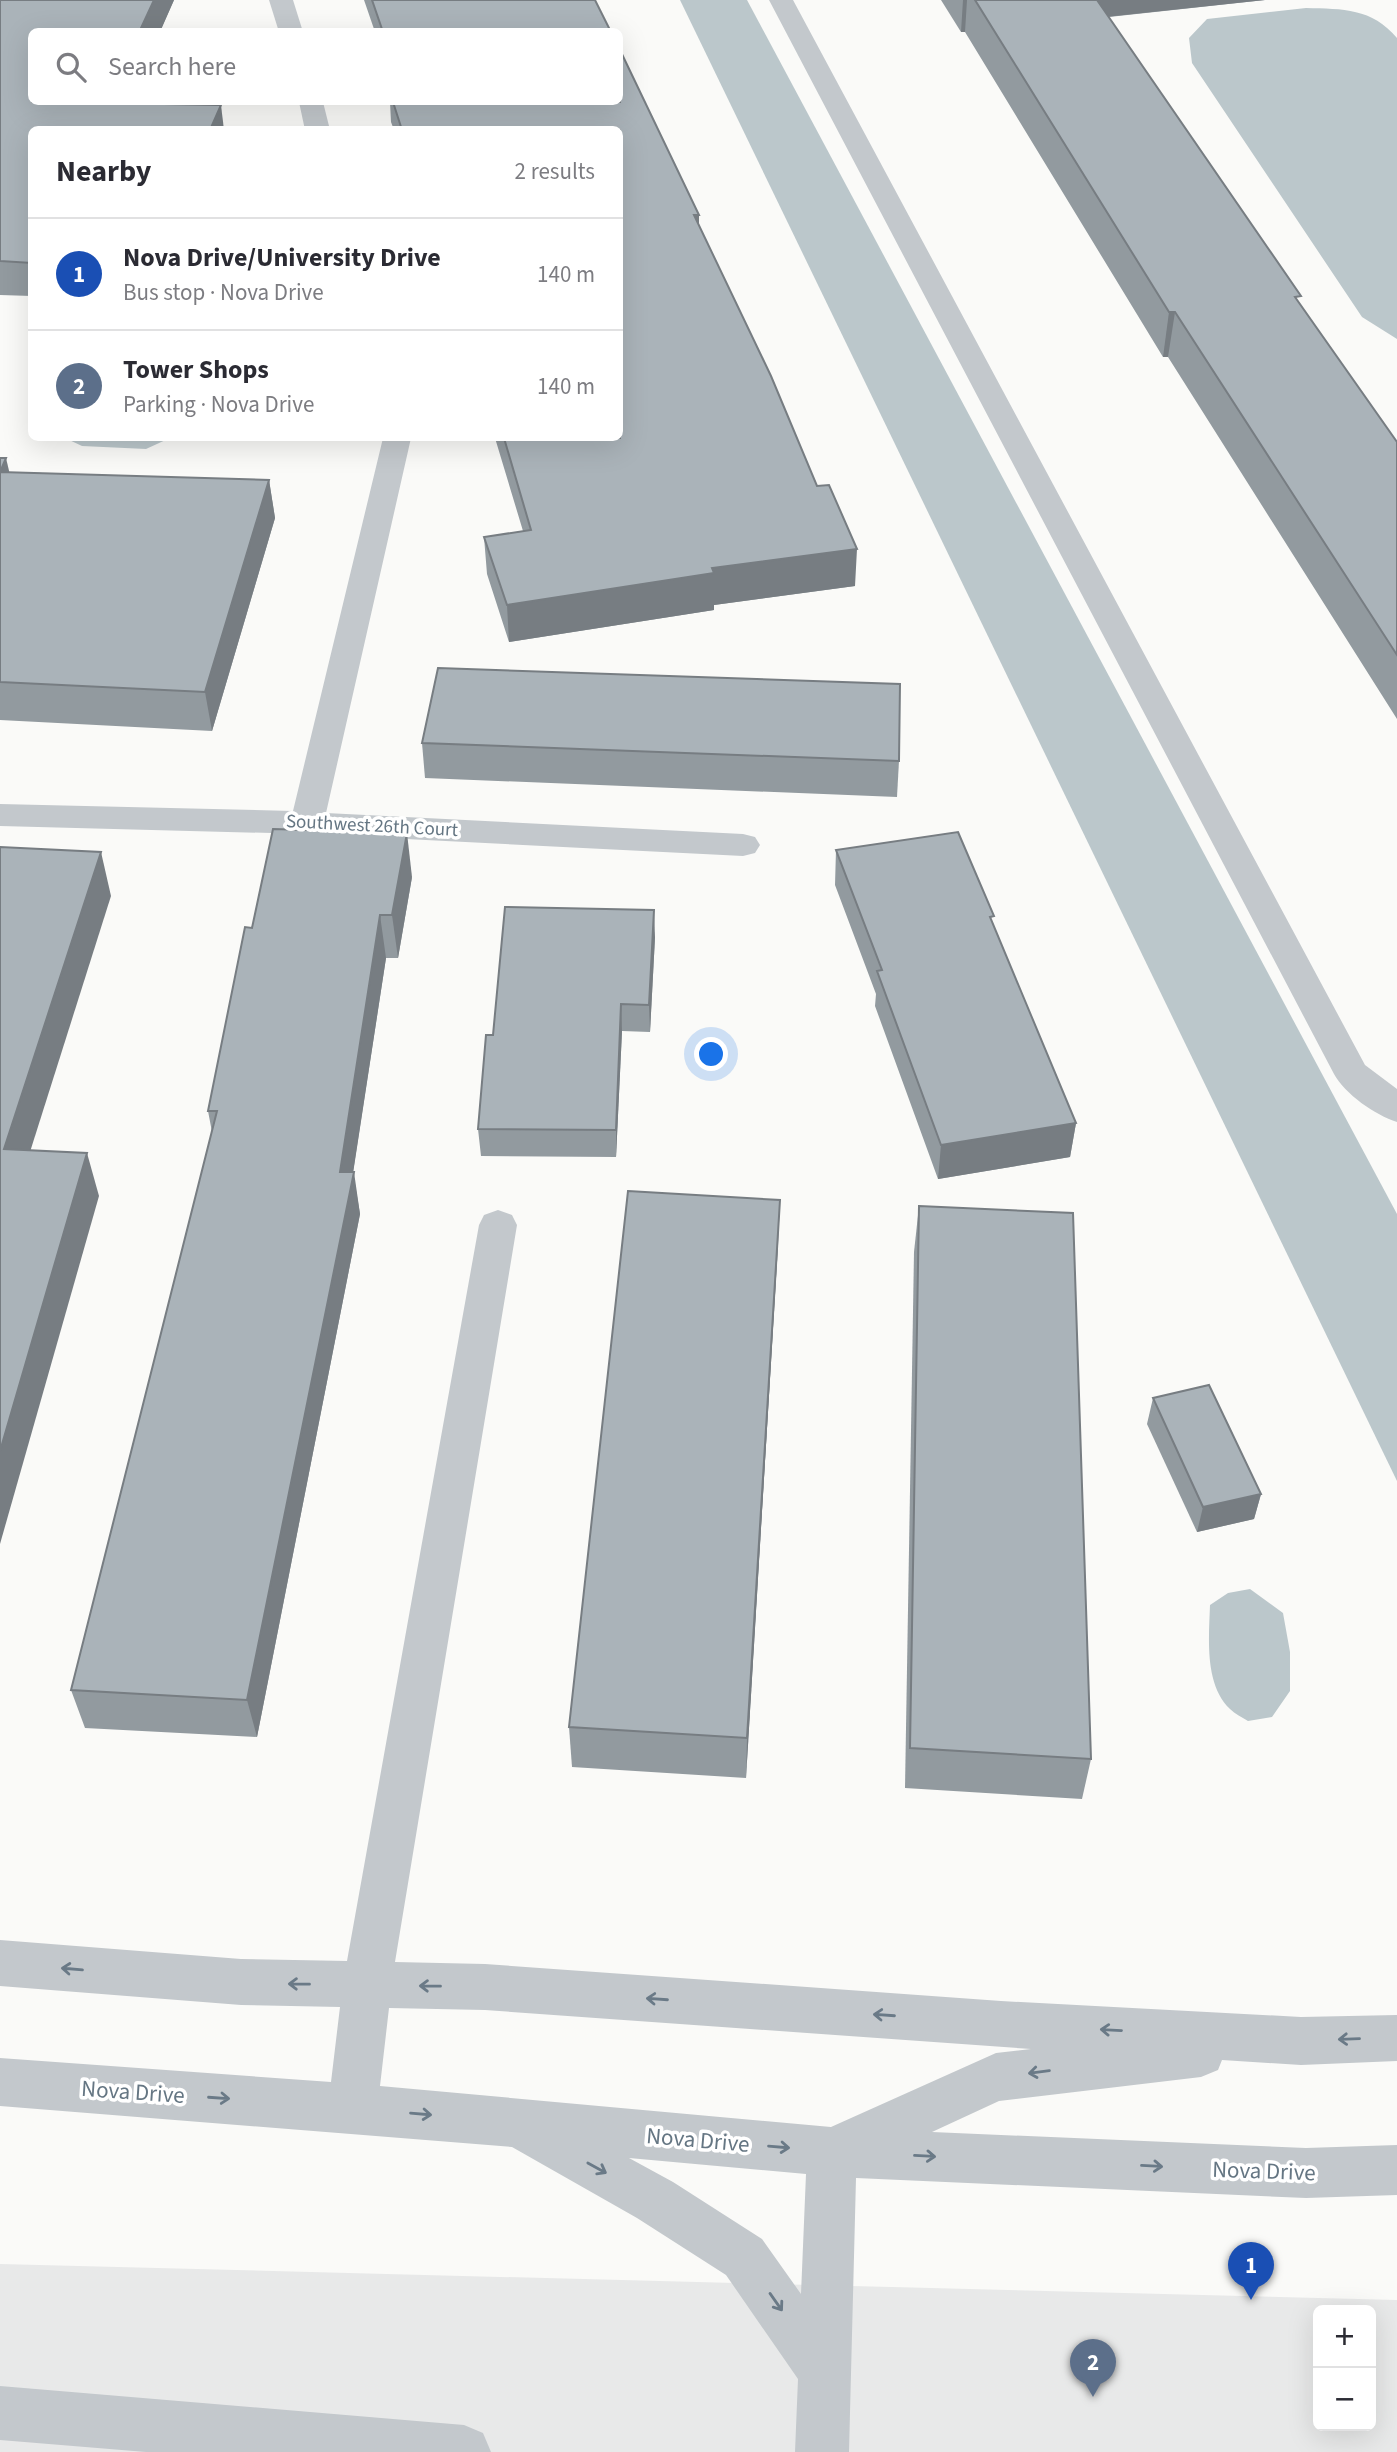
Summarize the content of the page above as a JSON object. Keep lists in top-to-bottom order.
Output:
{
  "streets": {
    "street": ["Southwest 26th Court", "Nova Drive"]
  },
  "page": {
    "search": "Search here",
    "heading": ["Nearby", "2 results"],
    "list": [
      {
        "mark": "1",
        "name": "Nova Drive/University Drive",
        "note": "Bus stop · Nova Drive",
        "value": "140 m"
      },
      {
        "mark": "2",
        "name": "Tower Shops",
        "note": "Parking · Nova Drive",
        "value": "140 m"
      }
    ],
    "pins": ["1", "2"],
    "map_buttons": ["+", "−"]
  }
}
